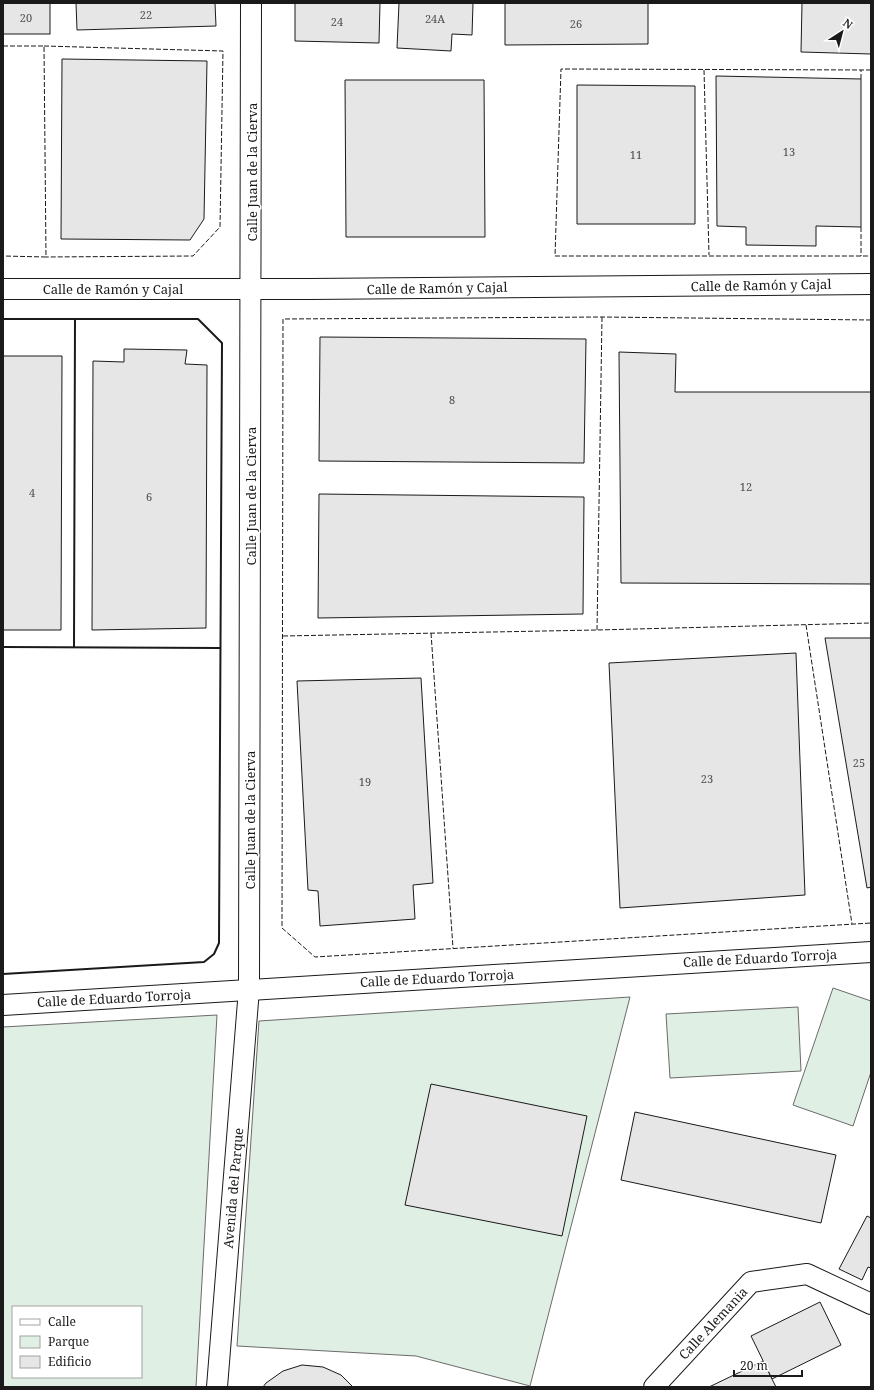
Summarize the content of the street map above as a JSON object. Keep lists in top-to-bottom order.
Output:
{
  "streets": {
    "street": [
      "Calle Juan de la Cierva",
      "Calle de Ramón y Cajal",
      "Calle de Eduardo Torroja",
      "Avenida del Parque",
      "Calle Alemania"
    ]
  },
  "crossings": [
    ["Calle Juan de la Cierva", "Calle de Ramón y Cajal"],
    ["Calle Juan de la Cierva", "Calle de Eduardo Torroja"],
    ["Calle Juan de la Cierva", "Avenida del Parque"],
    ["Calle de Eduardo Torroja", "Avenida del Parque"]
  ],
  "house_numbers": [
    "22",
    "20",
    "24A",
    "24",
    "26",
    "13",
    "11",
    "8",
    "12",
    "4",
    "6",
    "25",
    "23",
    "19"
  ],
  "legend": ["Calle", "Parque", "Edificio"],
  "scale_bar": "20 m",
  "north": "top right"
}
